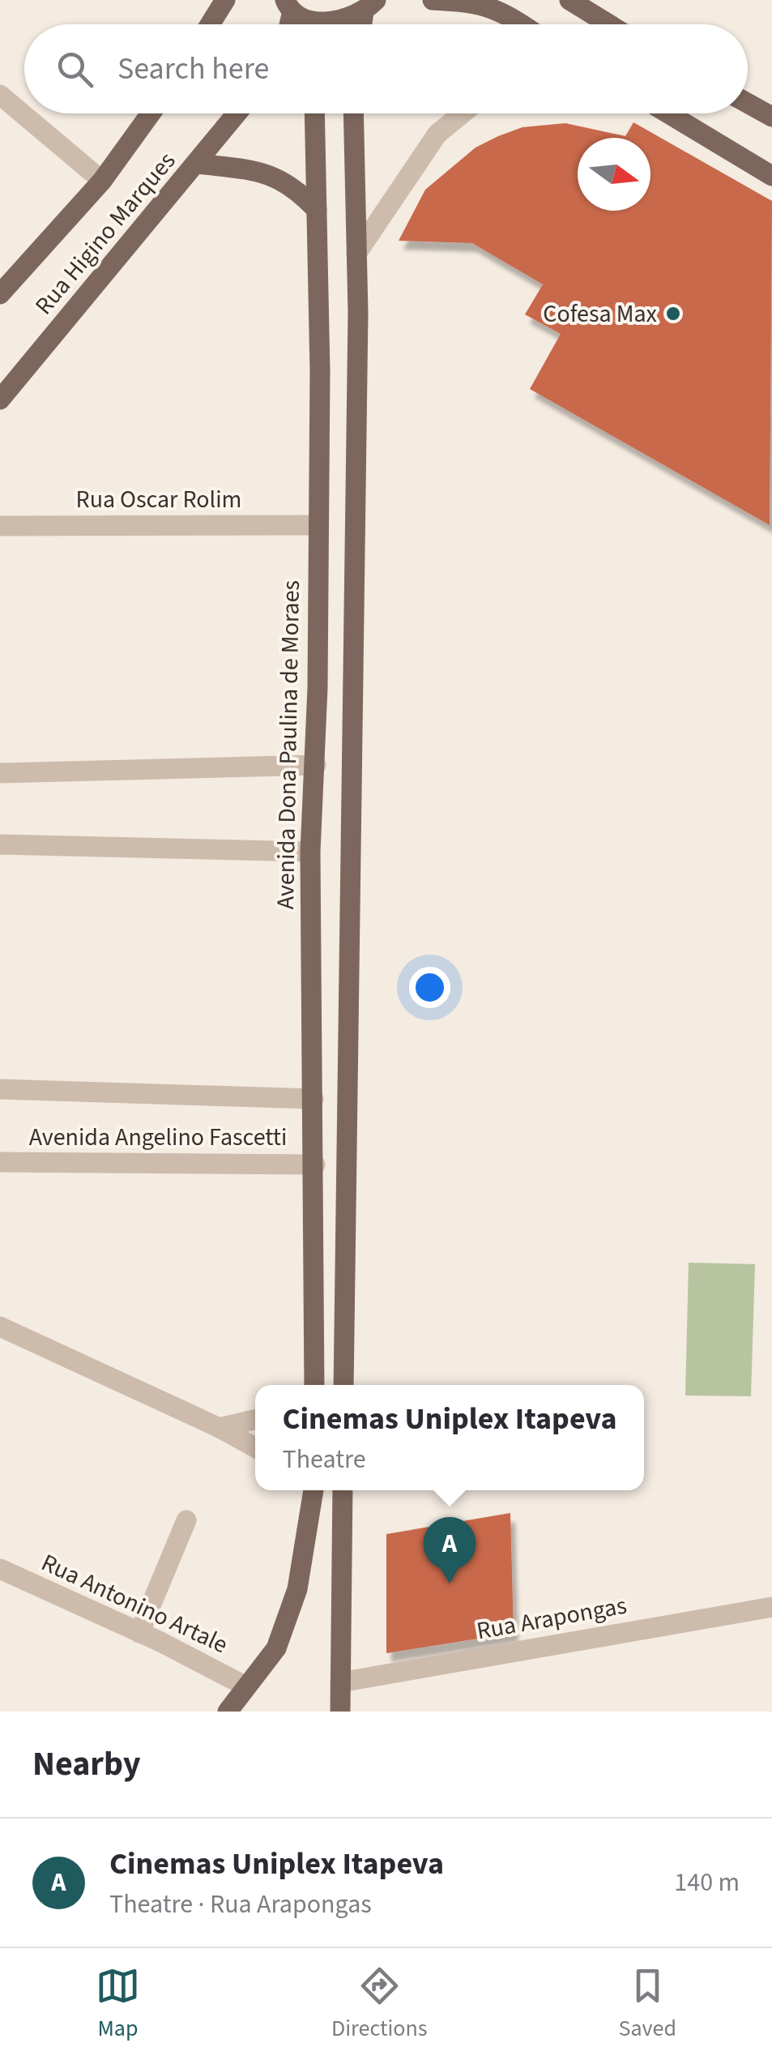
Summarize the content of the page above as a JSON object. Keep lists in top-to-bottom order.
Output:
{
  "streets": {
    "main road": ["Rua Higino Marques", "Avenida Dona Paulina de Moraes"],
    "street": [
      "Rua Oscar Rolim",
      "Avenida Angelino Fascetti",
      "Rua Antonino Artale",
      "Rua Arapongas"
    ]
  },
  "crossings": [
    ["Rua Oscar Rolim", "Avenida Dona Paulina de Moraes"],
    ["Avenida Dona Paulina de Moraes", "Avenida Angelino Fascetti"]
  ],
  "places": ["Cofesa Max"],
  "north": "right",
  "page": {
    "search": "Search here",
    "popup": ["Cinemas Uniplex Itapeva", "Theatre"],
    "pins": "A",
    "heading": "Nearby",
    "list": [
      {
        "mark": "A",
        "name": "Cinemas Uniplex Itapeva",
        "note": "Theatre · Rua Arapongas",
        "value": "140 m"
      }
    ],
    "nav": ["Map", "Directions", "Saved"]
  }
}
